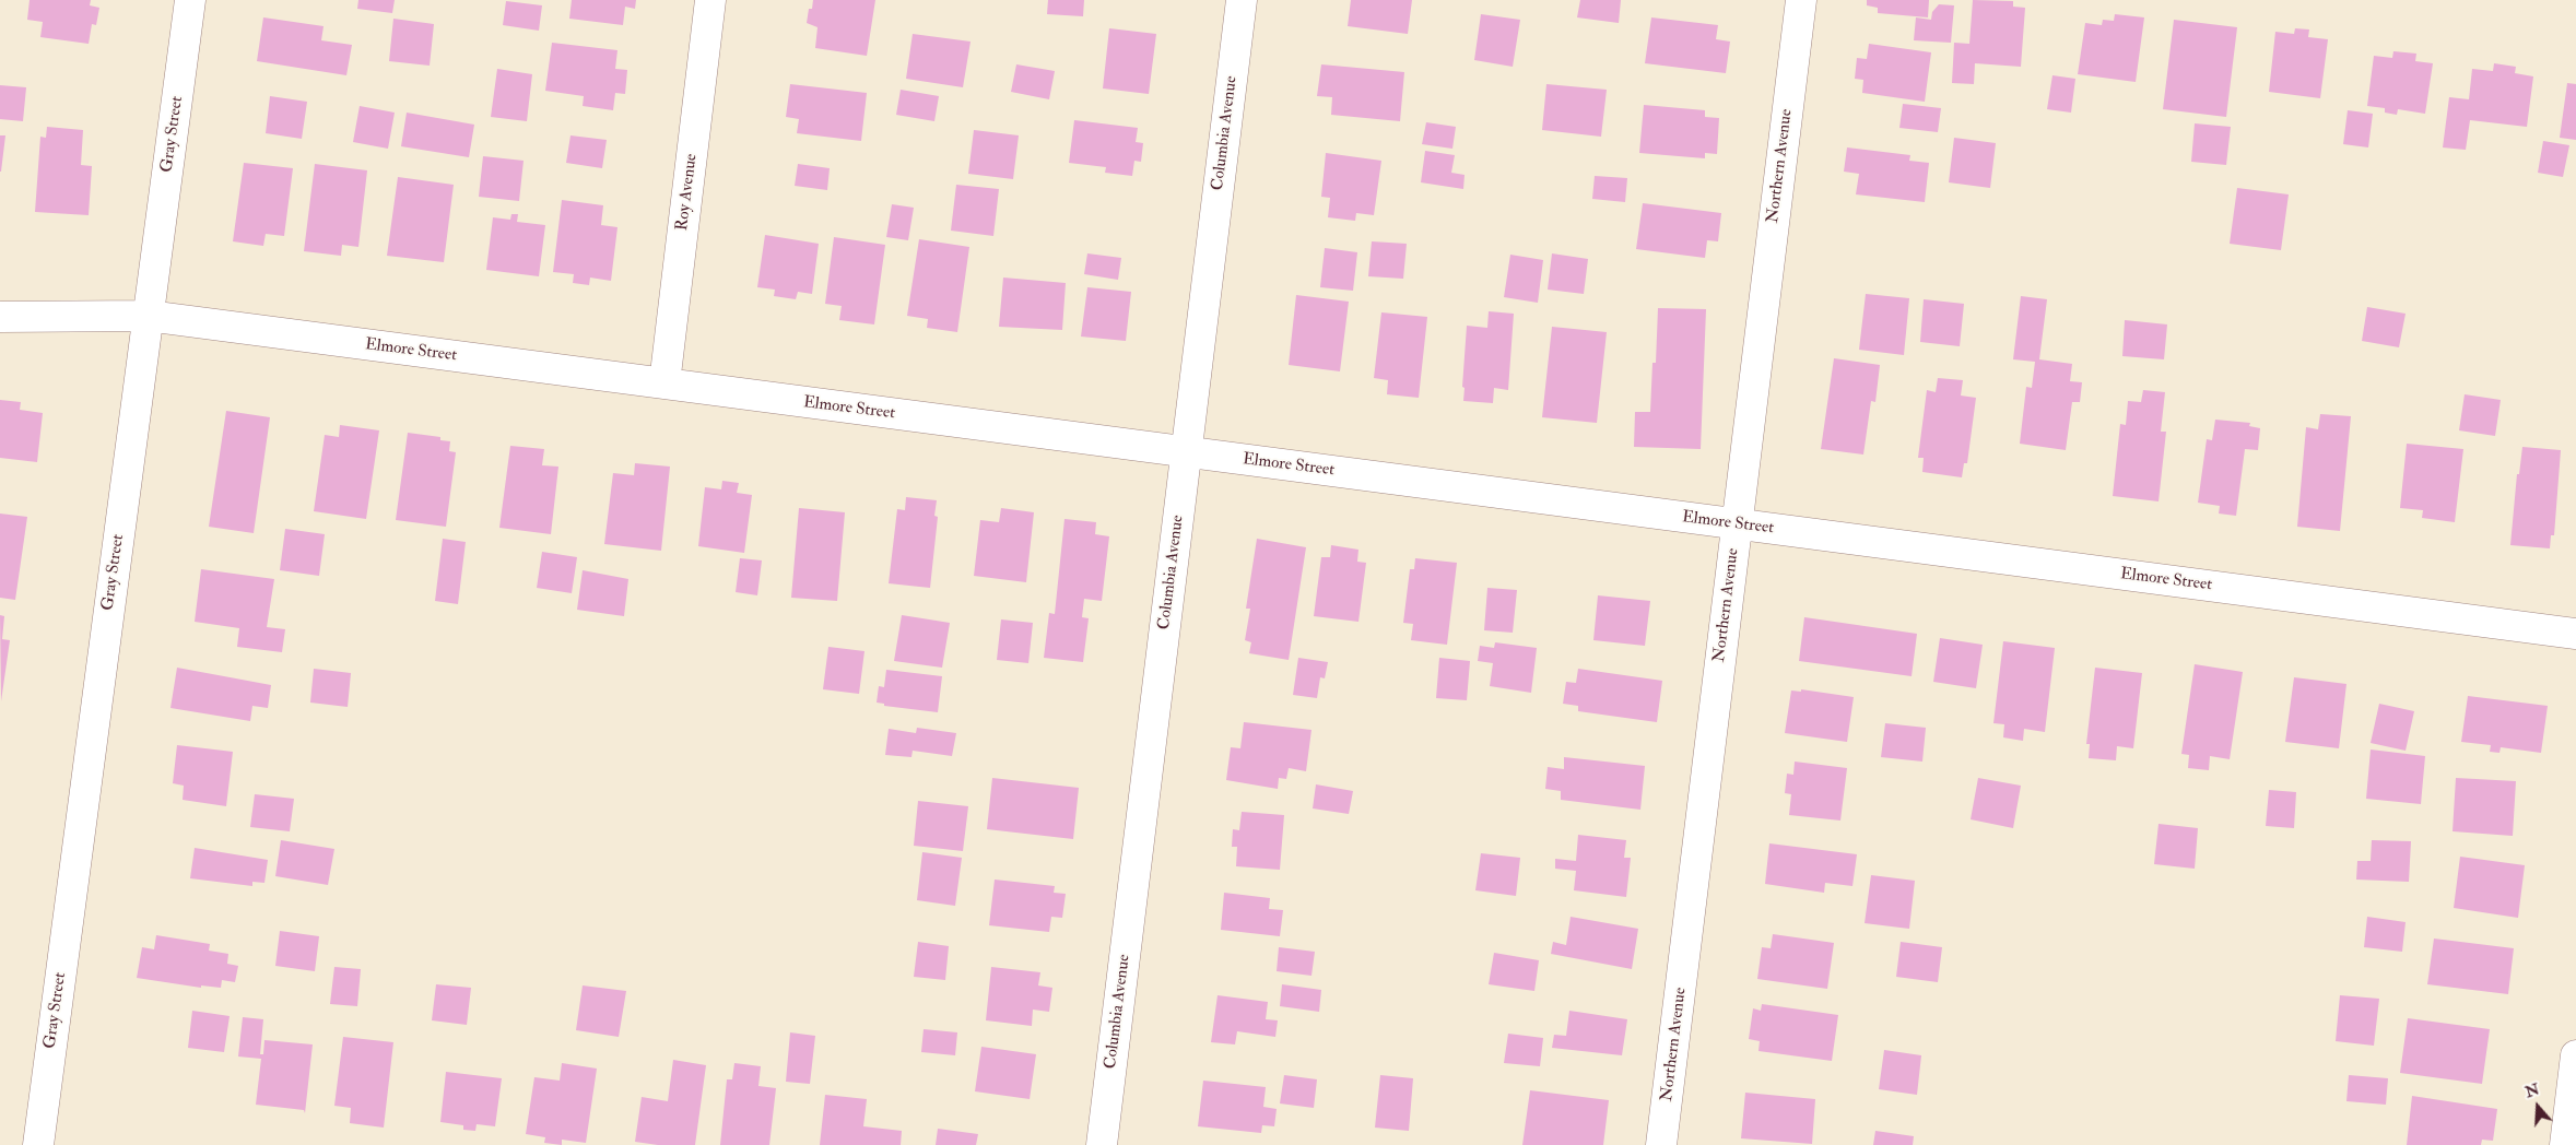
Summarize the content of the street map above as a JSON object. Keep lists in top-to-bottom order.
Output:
{
  "streets": {
    "street": [
      "Columbia Avenue",
      "Gray Street",
      "Northern Avenue",
      "Roy Avenue",
      "Elmore Street"
    ]
  },
  "crossings": [
    ["Columbia Avenue", "Elmore Street"],
    ["Gray Street", "Elmore Street"],
    ["Northern Avenue", "Elmore Street"],
    ["Roy Avenue", "Elmore Street"]
  ],
  "north": "top"
}
